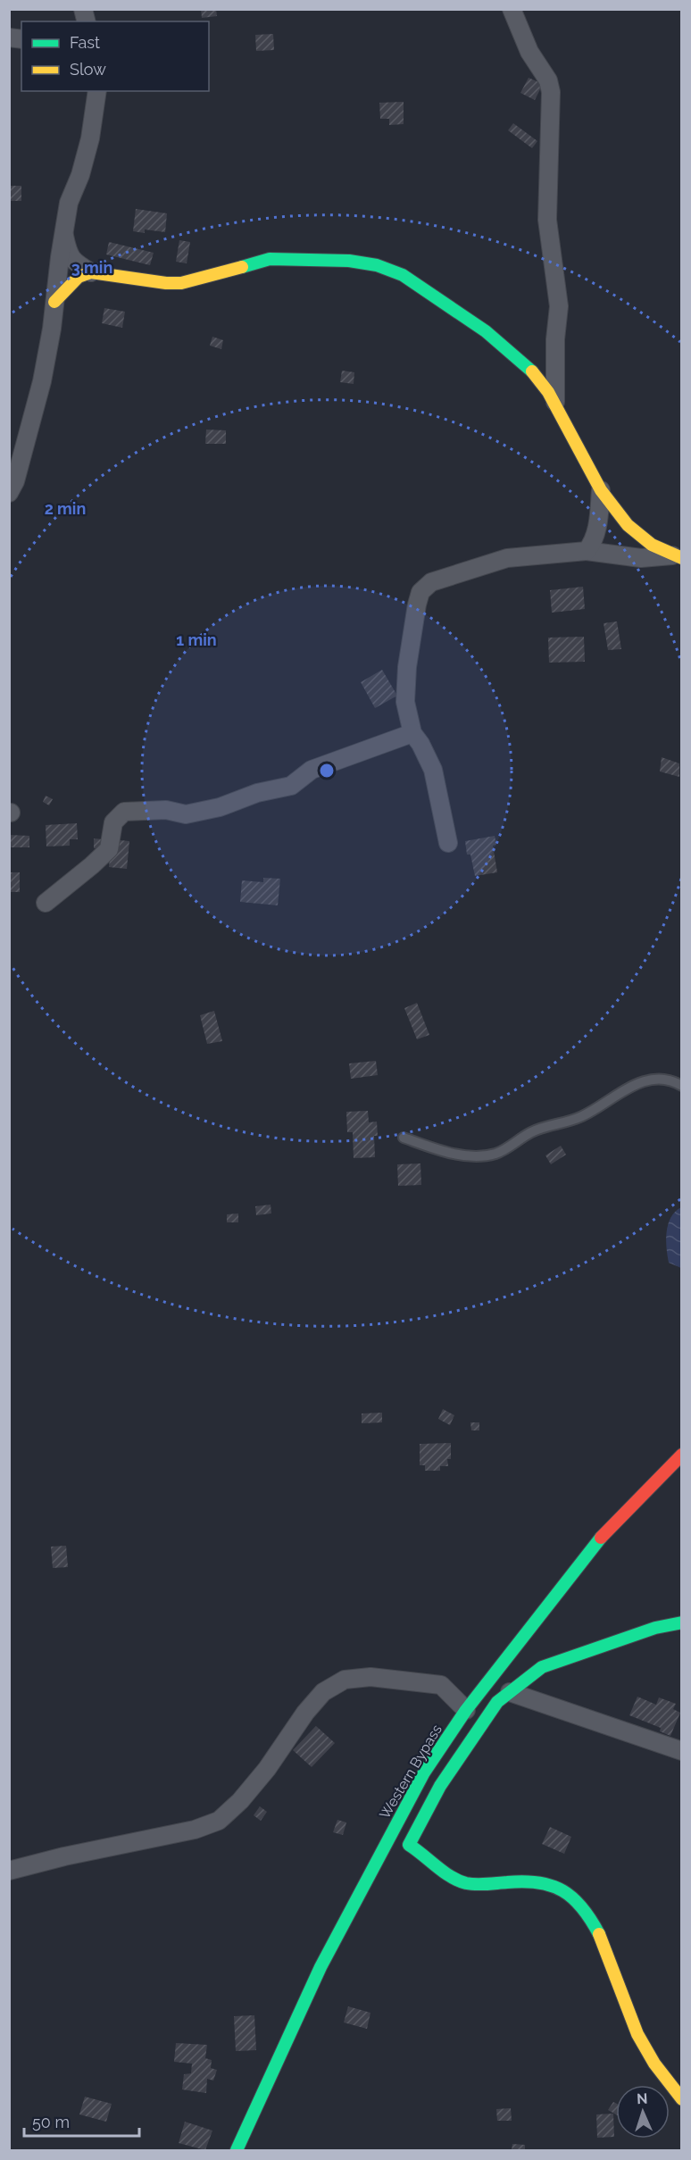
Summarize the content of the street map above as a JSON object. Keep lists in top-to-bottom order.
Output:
{
  "streets": {
    "street": ["Western Bypass"]
  },
  "legend": ["Fast", "Slow"],
  "scale_bar": "50 m",
  "north": "top",
  "rings": ["3 min", "2 min", "1 min"]
}
